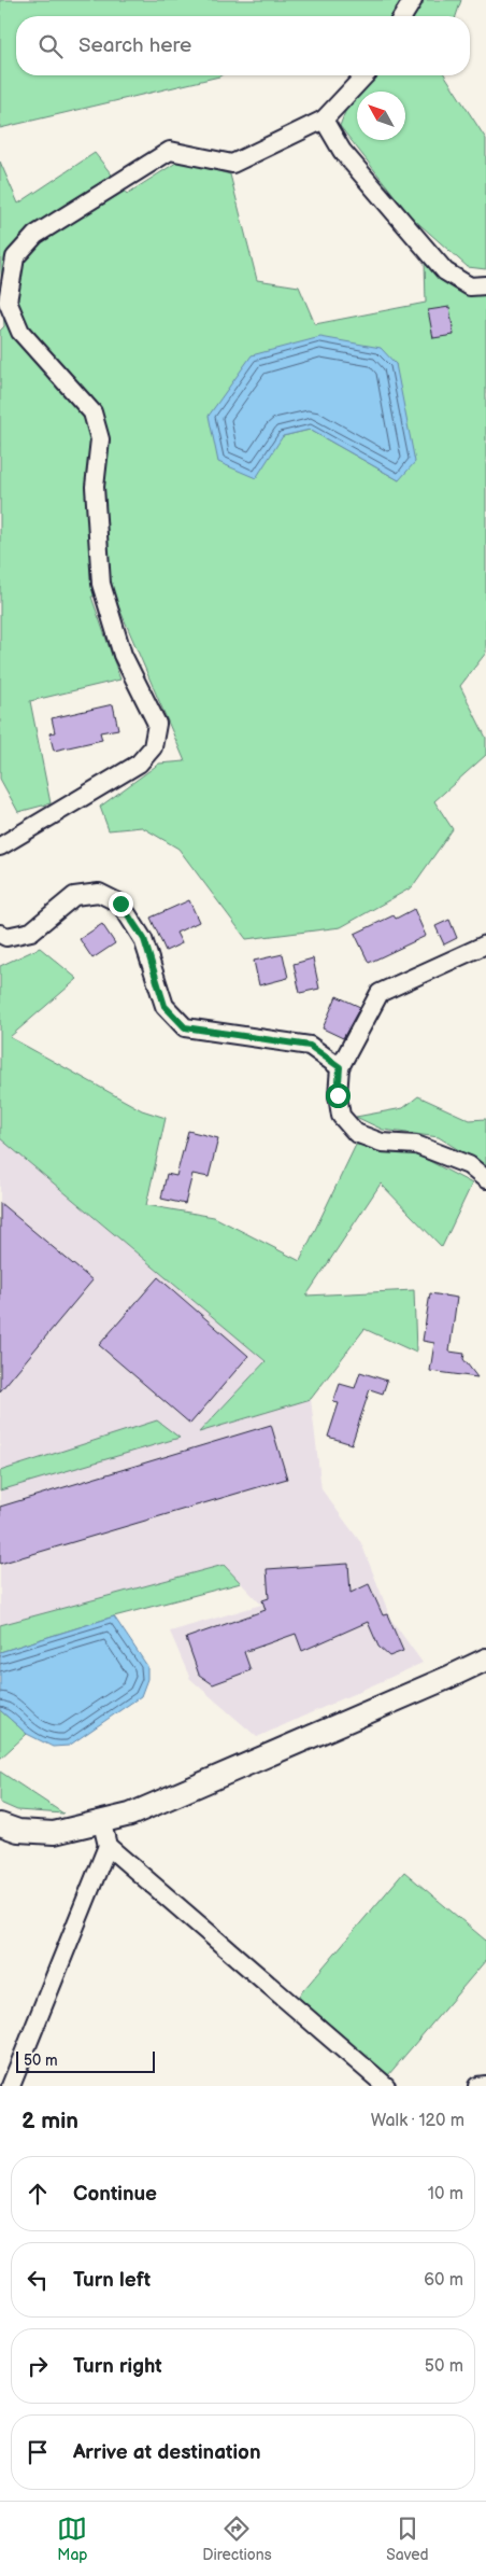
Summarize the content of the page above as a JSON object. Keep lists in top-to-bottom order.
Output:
{
  "scale_bar": "50 m",
  "north": "top left",
  "page": {
    "search": "Search here",
    "scale": "50 m",
    "heading": ["2 min", "Walk · 120 m"],
    "list": [
      ["Continue", "10 m"],
      ["Turn left", "60 m"],
      ["Turn right", "50 m"],
      "Arrive at destination"
    ],
    "nav": ["Map", "Directions", "Saved"]
  }
}
